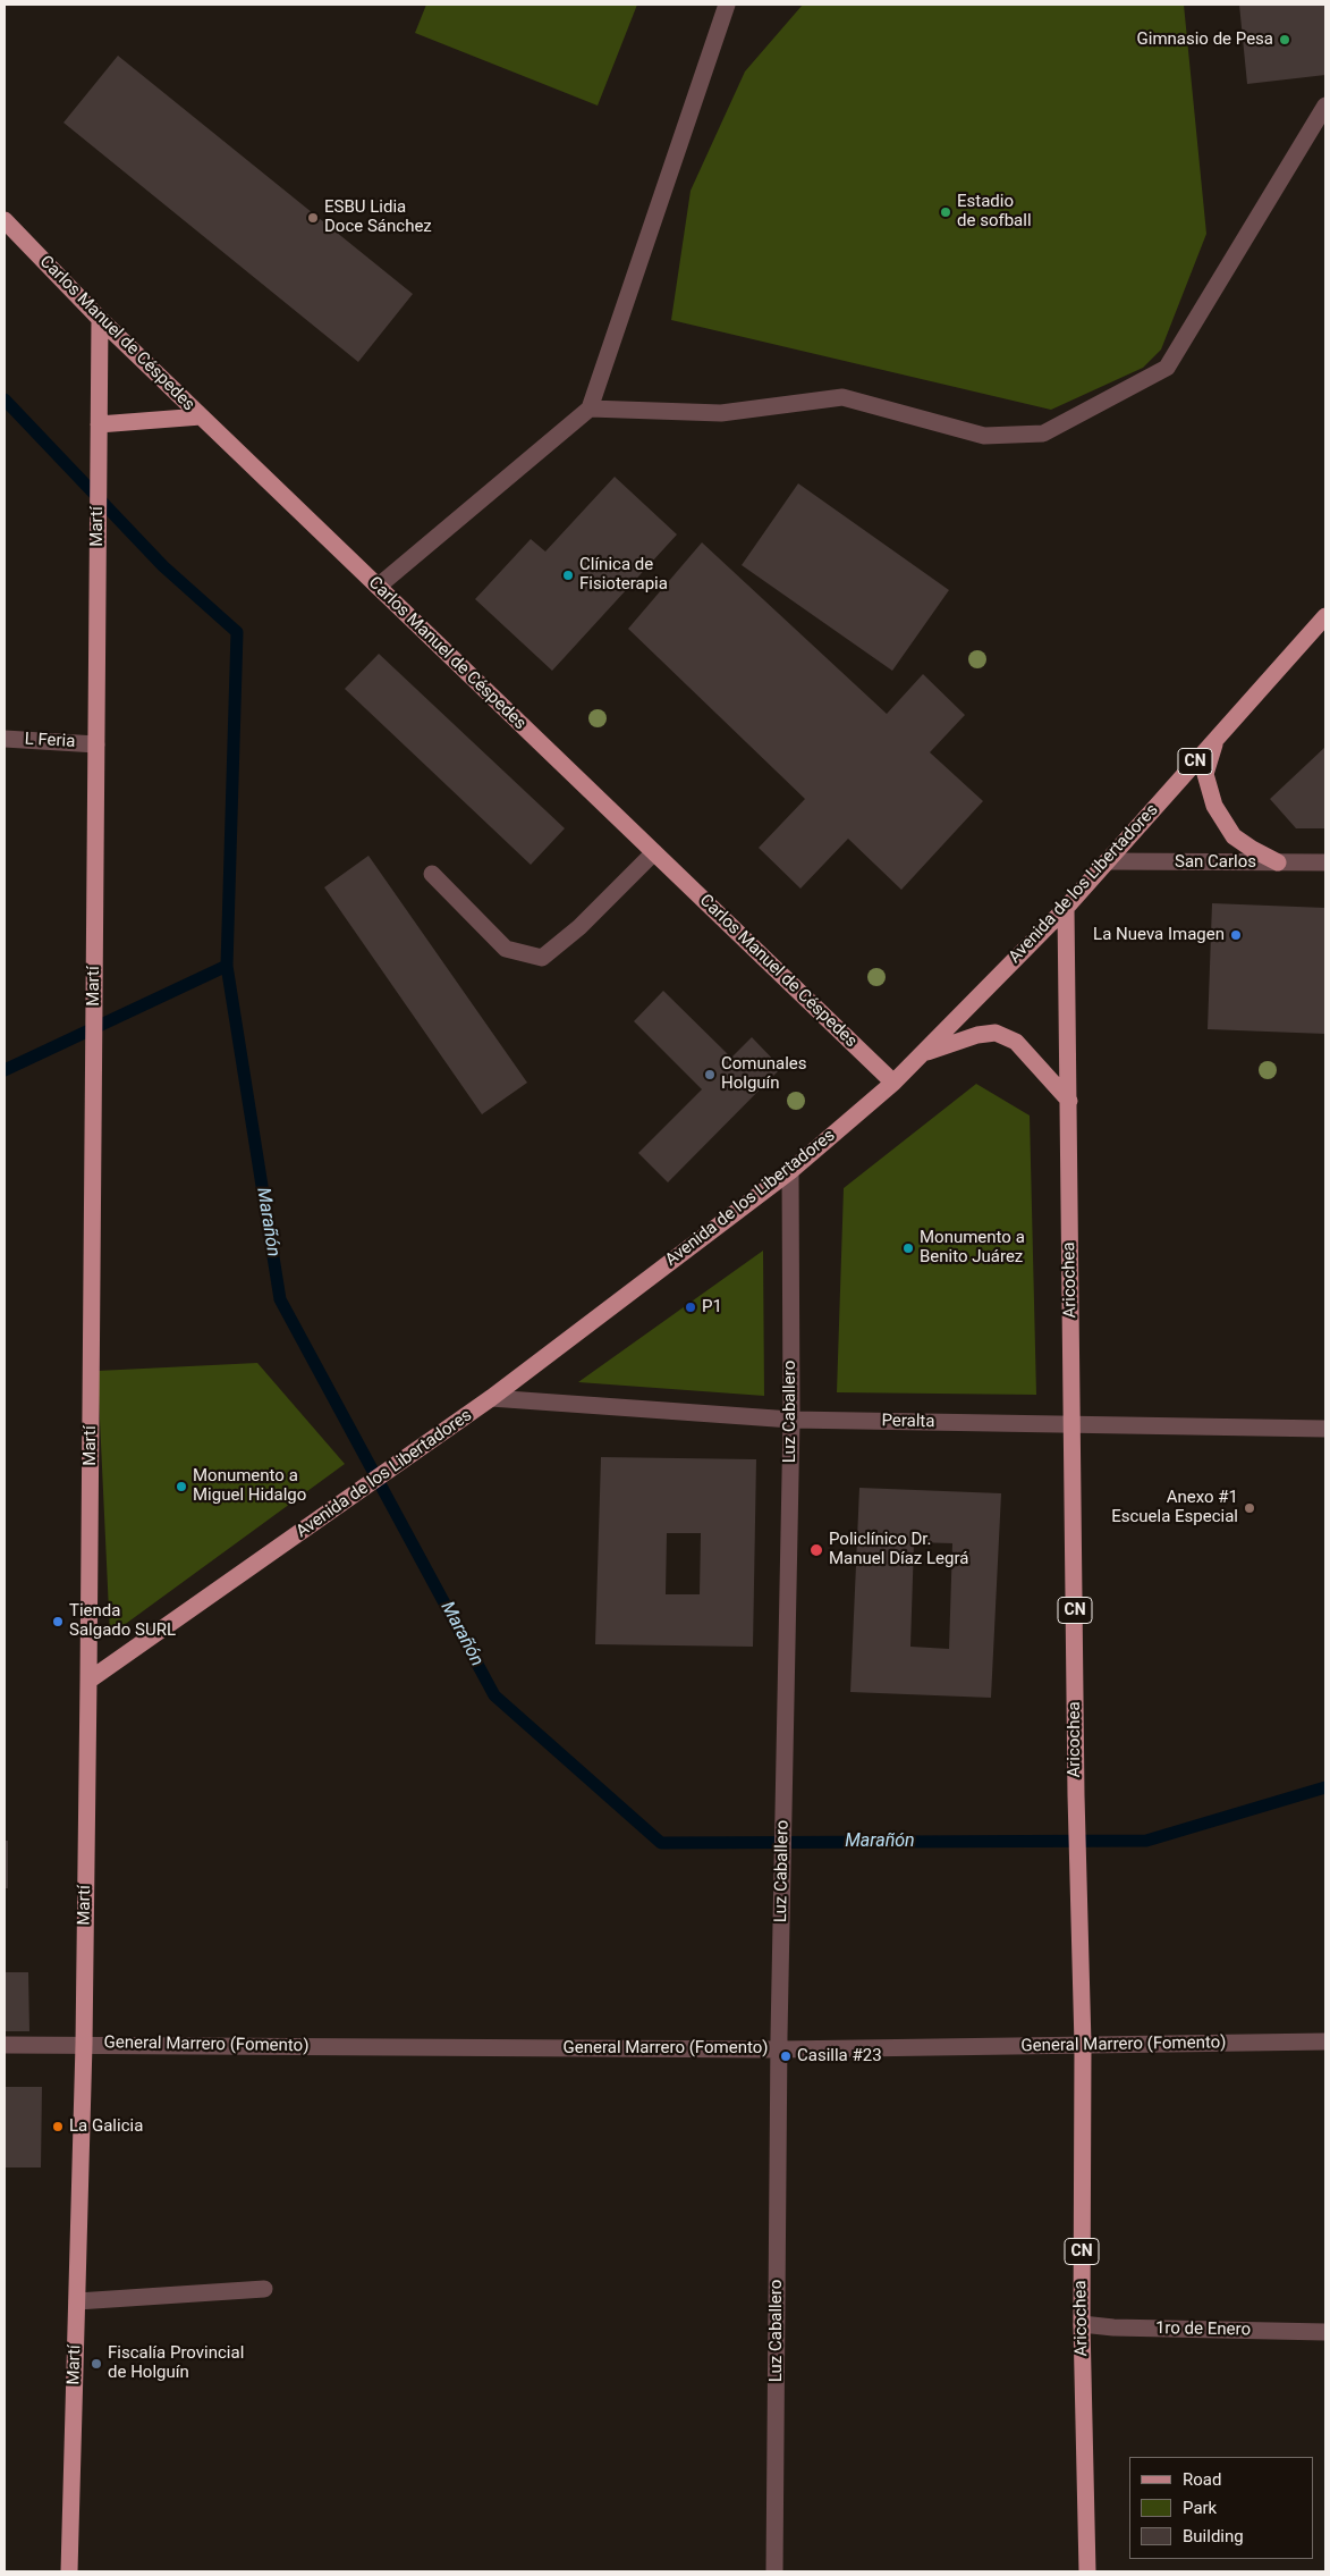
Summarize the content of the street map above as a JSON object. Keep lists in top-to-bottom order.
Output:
{
  "streets": {
    "main road": [
      "Carlos Manuel de Céspedes",
      "Martí",
      "CN",
      "Avenida de los Libertadores",
      "Aricochea"
    ],
    "street": [
      "L Feria",
      "San Carlos",
      "Luz Caballero",
      "Peralta",
      "General Marrero (Fomento)",
      "1ro de Enero"
    ]
  },
  "crossings": [
    ["Carlos Manuel de Céspedes", "Martí"],
    ["Carlos Manuel de Céspedes", "Avenida de los Libertadores"],
    ["Martí", "L Feria"],
    ["Martí", "Avenida de los Libertadores"],
    ["Martí", "General Marrero (Fomento)"],
    ["San Carlos", "Avenida de los Libertadores"],
    ["Avenida de los Libertadores", "Aricochea"],
    ["Avenida de los Libertadores", "Luz Caballero"],
    ["Avenida de los Libertadores", "Peralta"],
    ["Aricochea", "Peralta"],
    ["Aricochea", "General Marrero (Fomento)"],
    ["Aricochea", "1ro de Enero"],
    ["Luz Caballero", "Peralta"],
    ["Luz Caballero", "General Marrero (Fomento)"]
  ],
  "water": ["Marañón"],
  "places": [
    "Gimnasio de Pesa",
    "Estadio de sofball",
    "ESBU Lidia Doce Sánchez",
    "Clínica de Fisioterapia",
    "La Nueva Imagen",
    "Comunales Holguín",
    "Monumento a Benito Juárez",
    "P1",
    "Monumento a Miguel Hidalgo",
    "Anexo #1 Escuela Especial",
    "Policlínico Dr. Manuel Díaz Legrá",
    "Tienda Salgado SURL",
    "Casilla #23",
    "La Galicia",
    "Fiscalía Provincial de Holguín"
  ],
  "legend": ["Road", "Park", "Building"]
}
